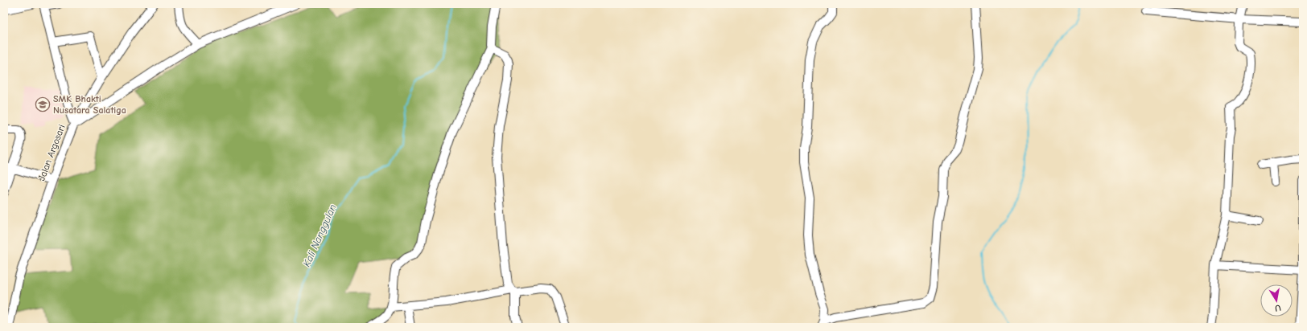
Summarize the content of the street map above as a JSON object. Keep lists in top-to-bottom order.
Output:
{
  "streets": {
    "street": ["Jalan Argosari"]
  },
  "water": ["Kali Nanggulan"],
  "places": {
    "school or university": ["SMK Bhakti Nusatara Salatiga"]
  },
  "north": "bottom"
}
